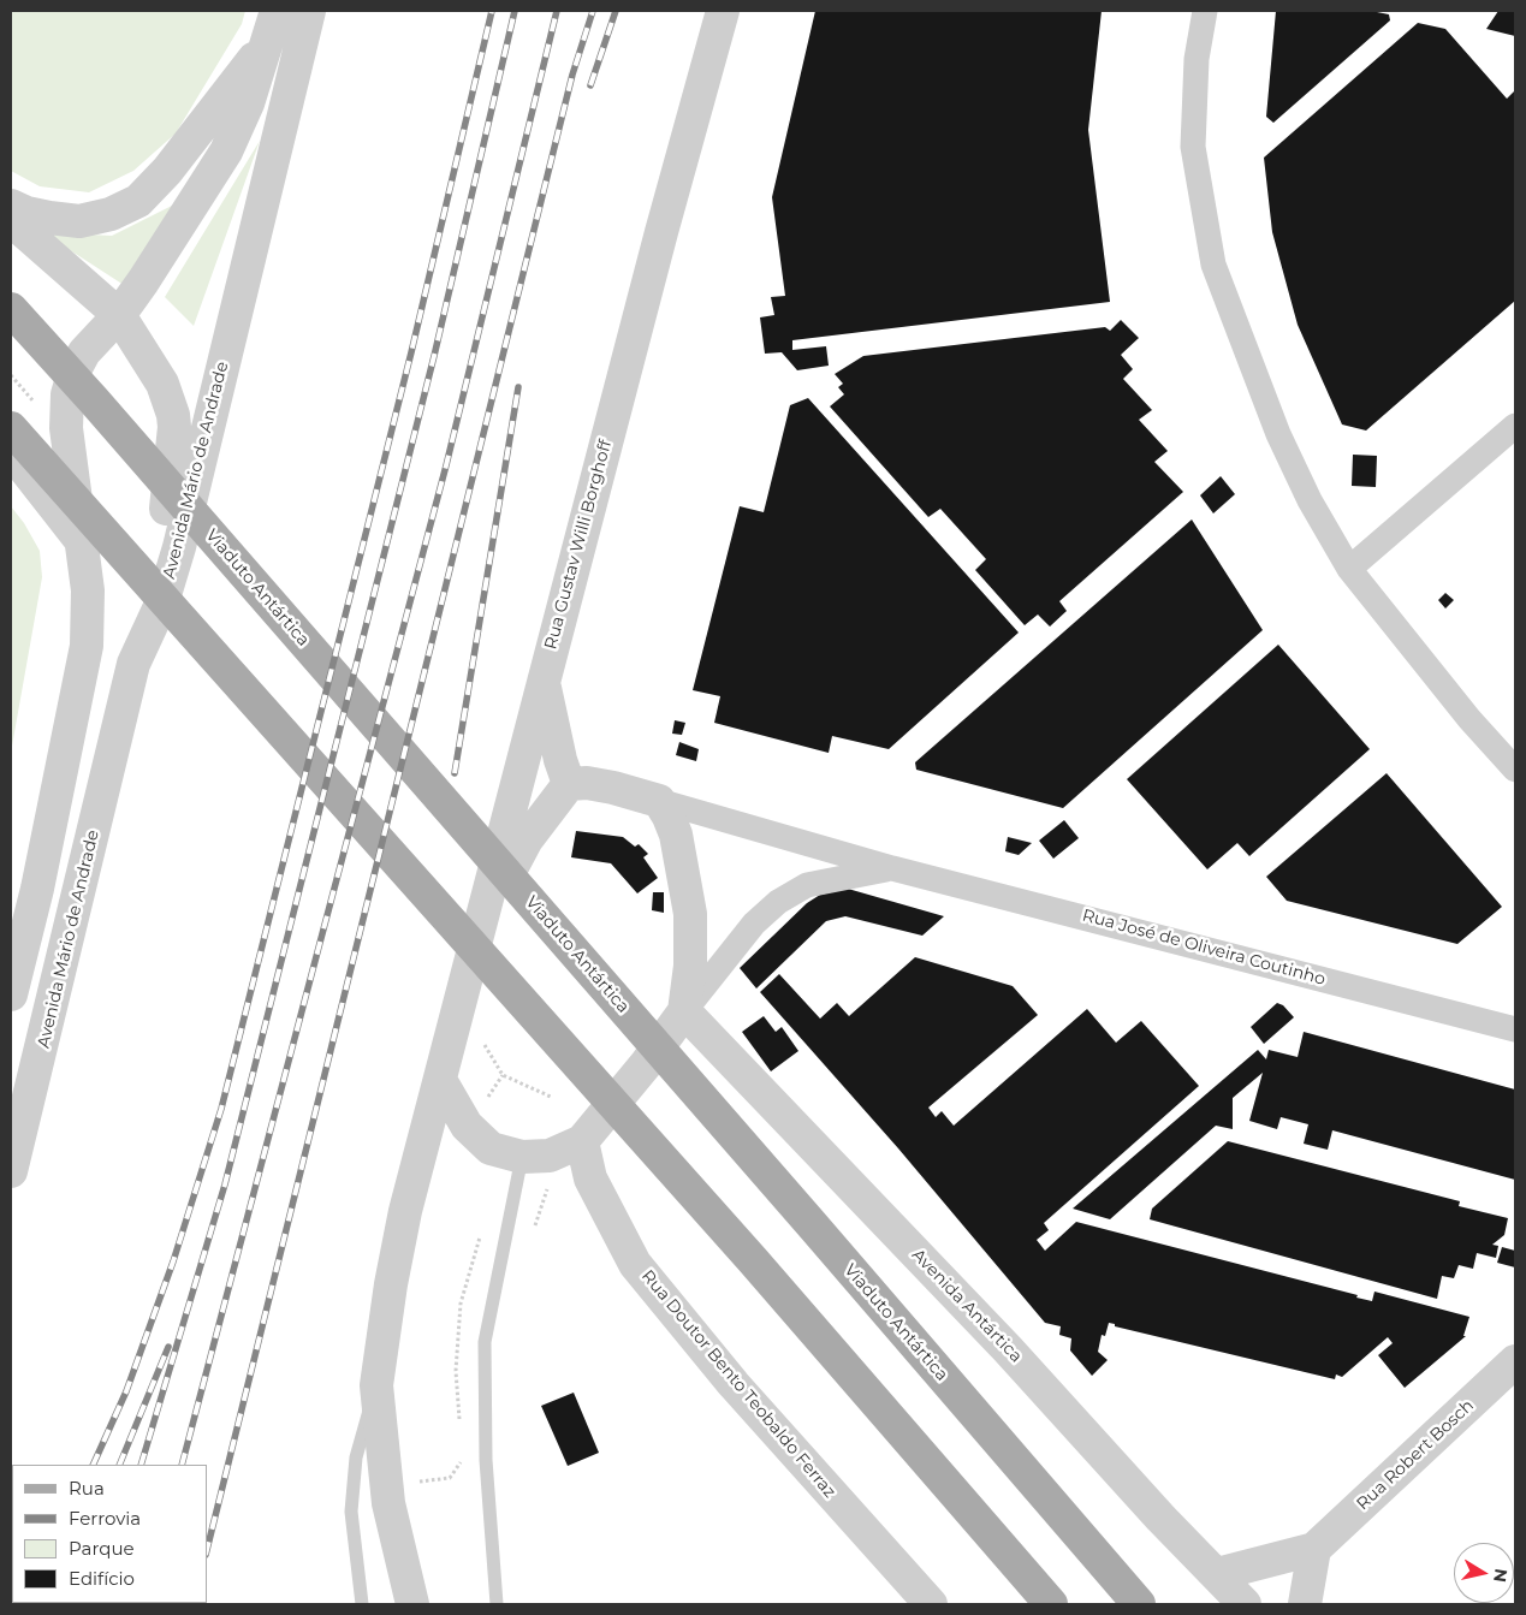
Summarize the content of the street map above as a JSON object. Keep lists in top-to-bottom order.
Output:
{
  "streets": {
    "main road": ["Viaduto Antártica"],
    "street": [
      "Avenida Mário de Andrade",
      "Rua Gustav Willi Borghoff",
      "Rua José de Oliveira Coutinho",
      "Avenida Antártica",
      "Rua Doutor Bento Teobaldo Ferraz",
      "Rua Robert Bosch"
    ]
  },
  "crossings": [
    ["Rua José de Oliveira Coutinho", "Avenida Antártica"],
    ["Avenida Antártica", "Rua Robert Bosch"]
  ],
  "legend": [
    "Rua",
    "Ferrovia",
    "Parque",
    "Edifício"
  ],
  "north": "right"
}
